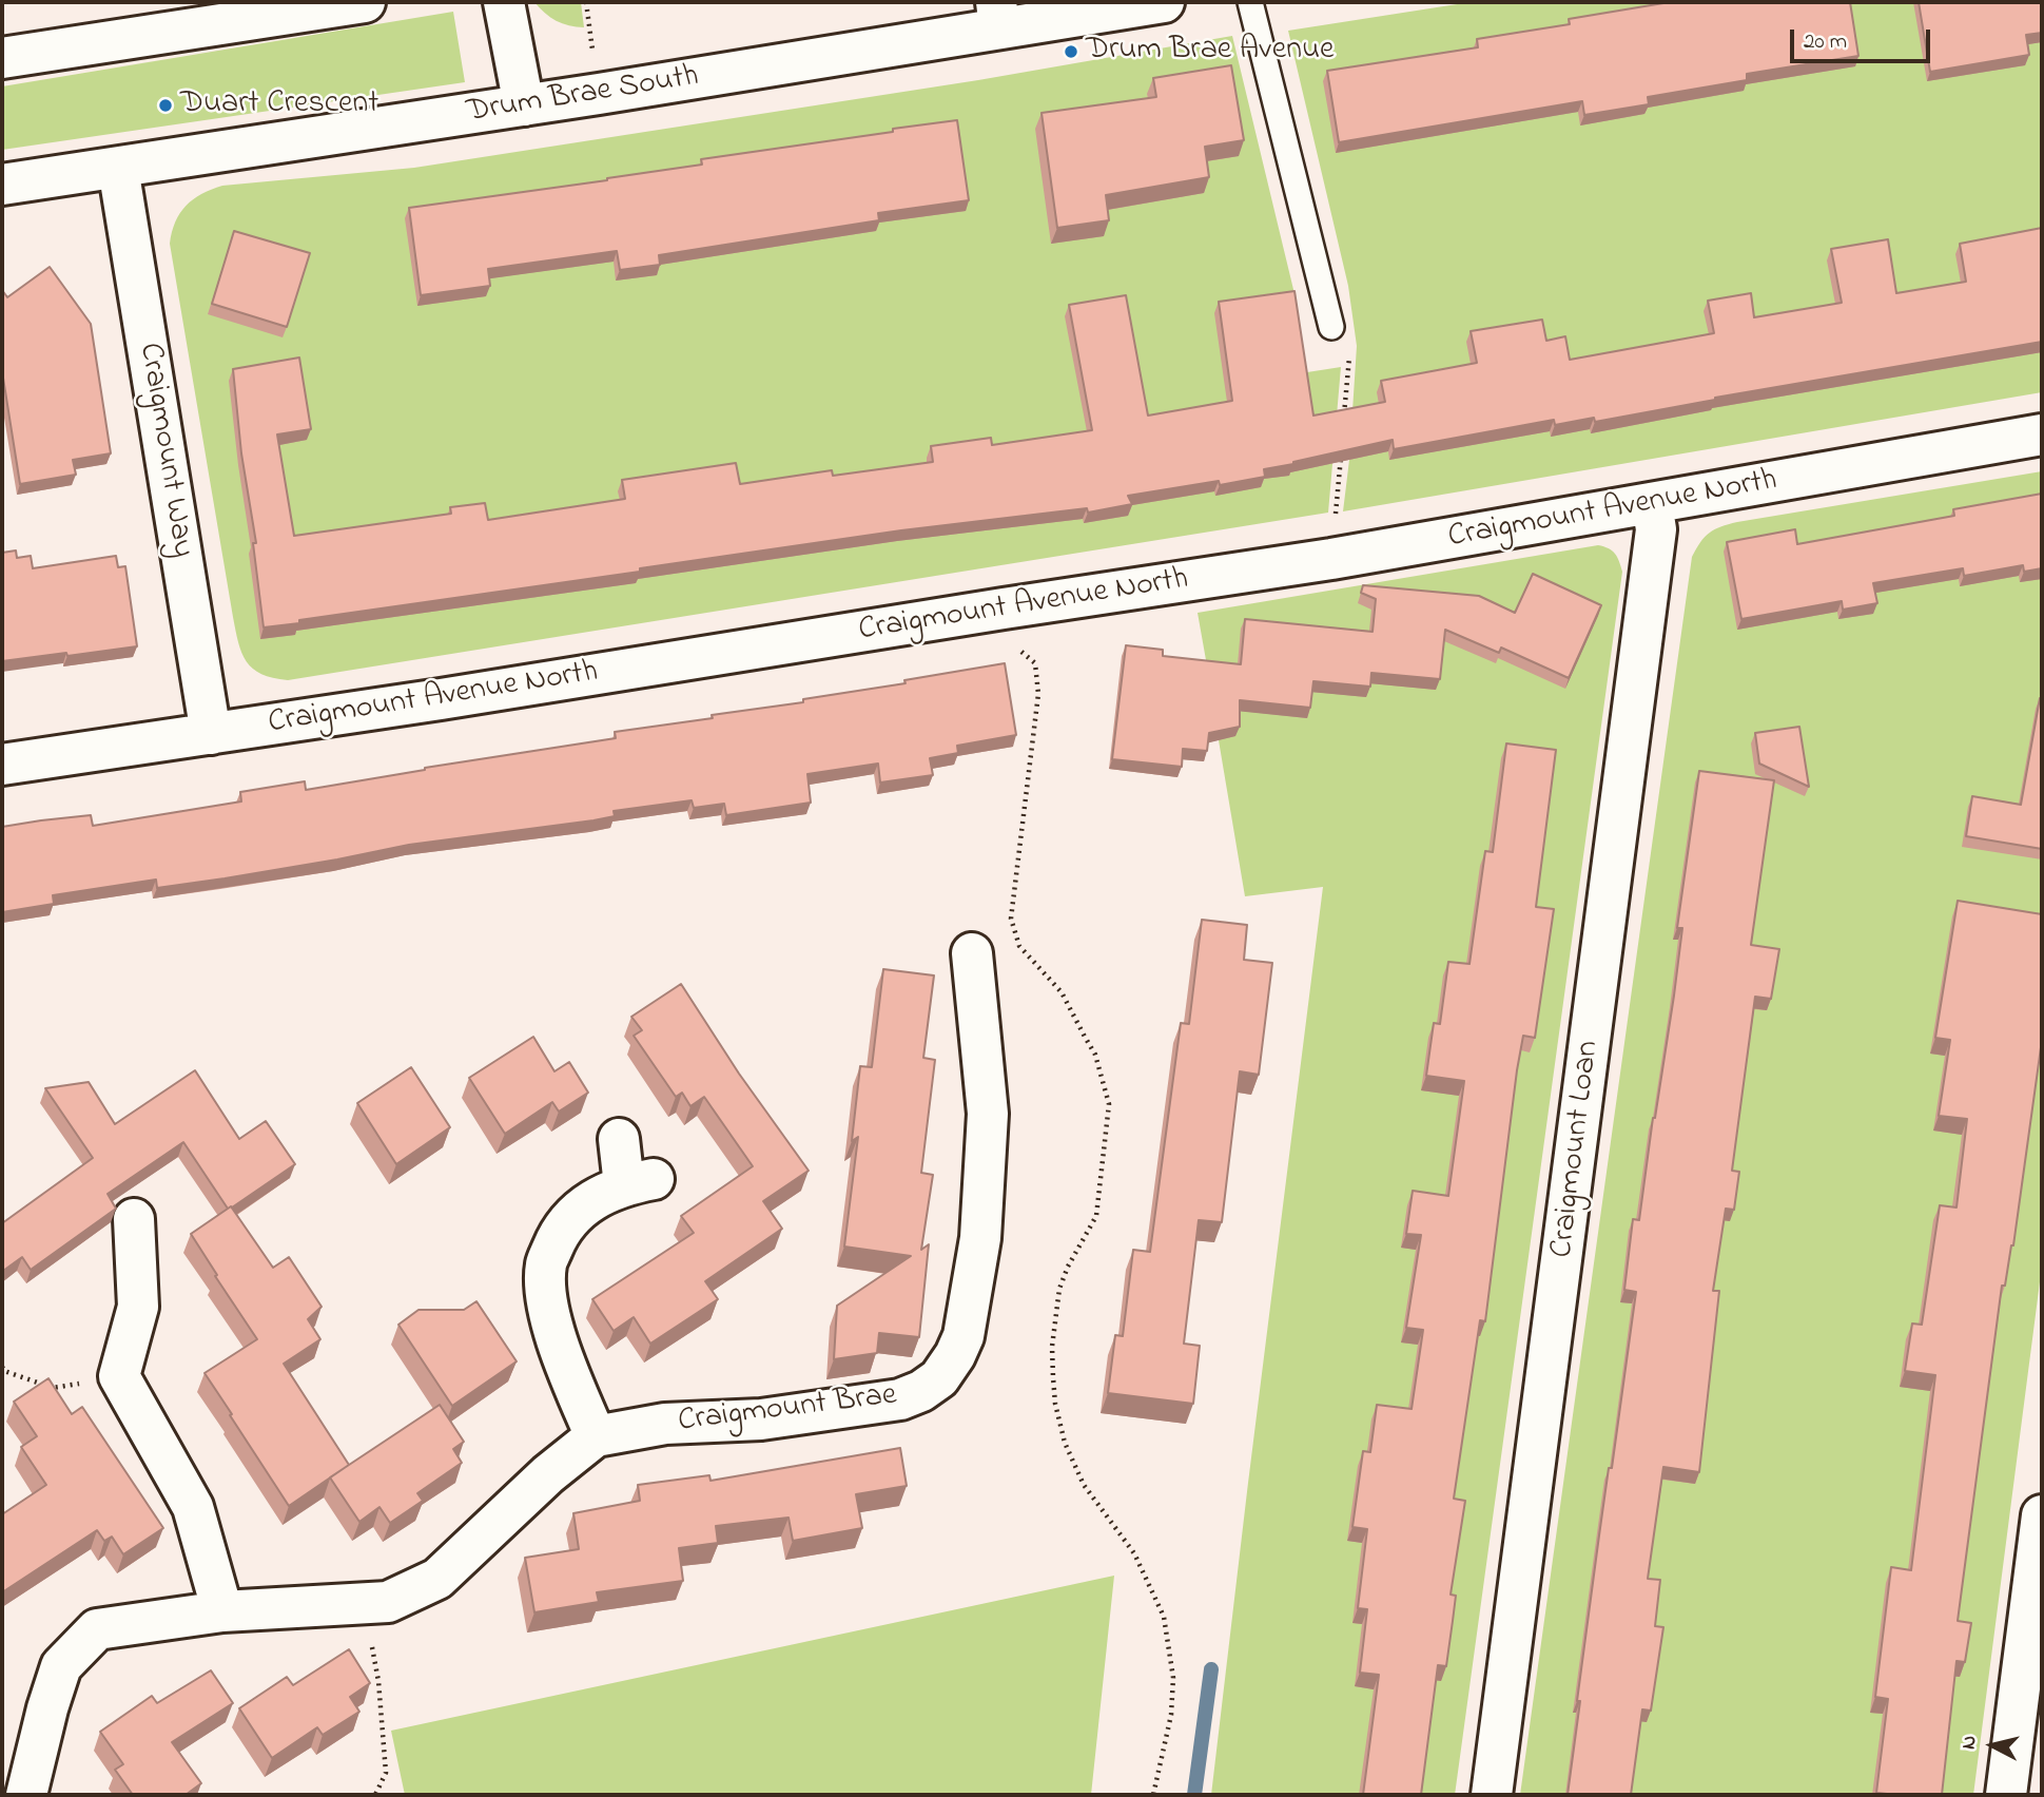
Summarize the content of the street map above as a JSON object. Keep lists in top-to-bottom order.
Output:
{
  "streets": {
    "street": [
      "Drum Brae South",
      "Craigmount Way",
      "Craigmount Avenue North",
      "Craigmount Loan",
      "Craigmount Brae"
    ]
  },
  "crossings": [
    ["Drum Brae South", "Craigmount Way"],
    ["Craigmount Way", "Craigmount Avenue North"],
    ["Craigmount Avenue North", "Craigmount Loan"]
  ],
  "places": ["Drum Brae Avenue", "Duart Crescent"],
  "scale_bar": "20 m",
  "north": "left"
}
